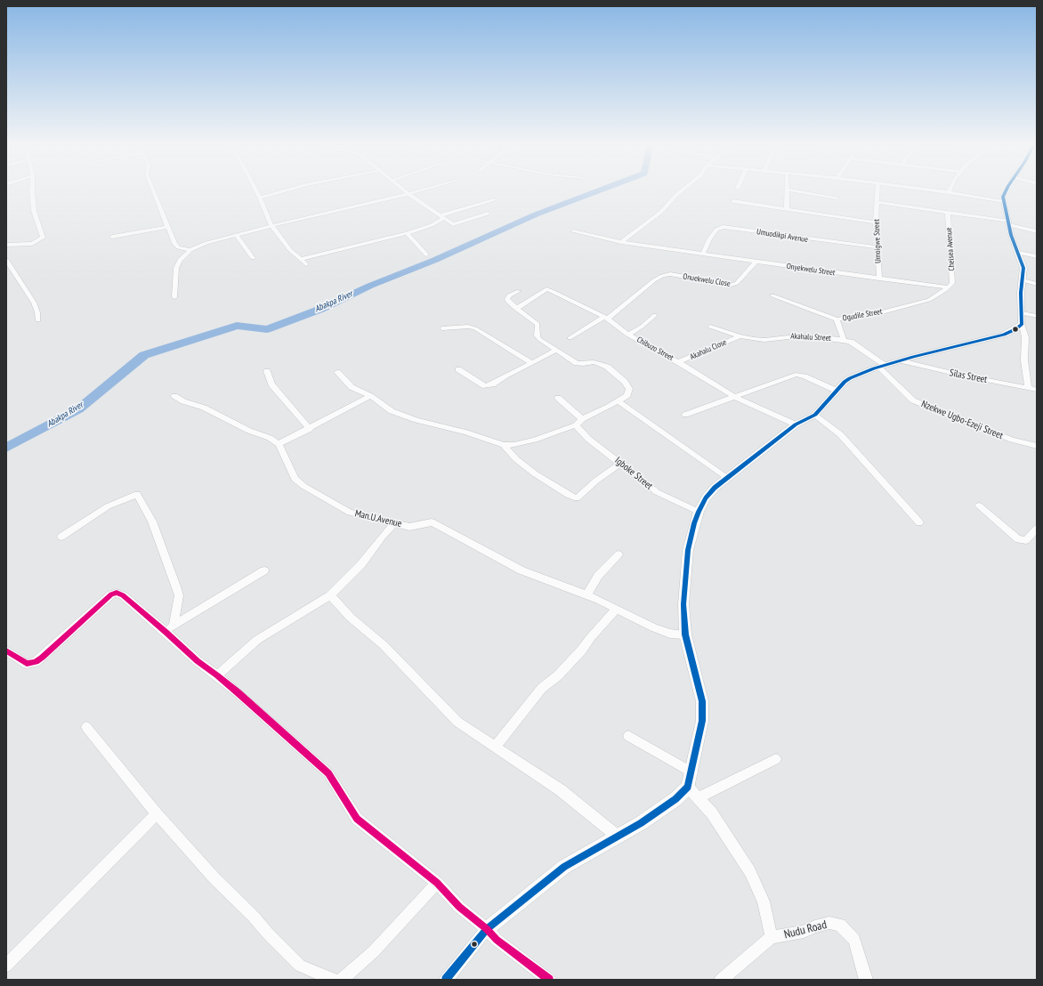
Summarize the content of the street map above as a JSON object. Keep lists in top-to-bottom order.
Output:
{
  "streets": {
    "street": [
      "Umuodikpi Avenue",
      "Umoigwe Street",
      "Chelsea Avenue",
      "Onyekwelu Street",
      "Onuekwelu Close",
      "Ogudile Street",
      "Akahalu Street",
      "Chibuzo Street",
      "Akahalu Close",
      "Silas Street",
      "Nzekwe Ugbo-Ezeji Street",
      "Igboke Street",
      "Man.U.Avenue",
      "Nudu Road"
    ]
  },
  "crossings": [
    ["Umuodikpi Avenue", "Umoigwe Street"],
    ["Umuodikpi Avenue", "Onyekwelu Street"],
    ["Umoigwe Street", "Onyekwelu Street"],
    ["Chelsea Avenue", "Onyekwelu Street"],
    ["Chelsea Avenue", "Ogudile Street"],
    ["Onyekwelu Street", "Onuekwelu Close"],
    ["Onyekwelu Street", "Ogudile Street"],
    ["Onuekwelu Close", "Chibuzo Street"],
    ["Akahalu Street", "Akahalu Close"],
    ["Akahalu Street", "Nzekwe Ugbo-Ezeji Street"],
    ["Chibuzo Street", "Akahalu Close"]
  ],
  "water": ["Abakpa River"]
}
